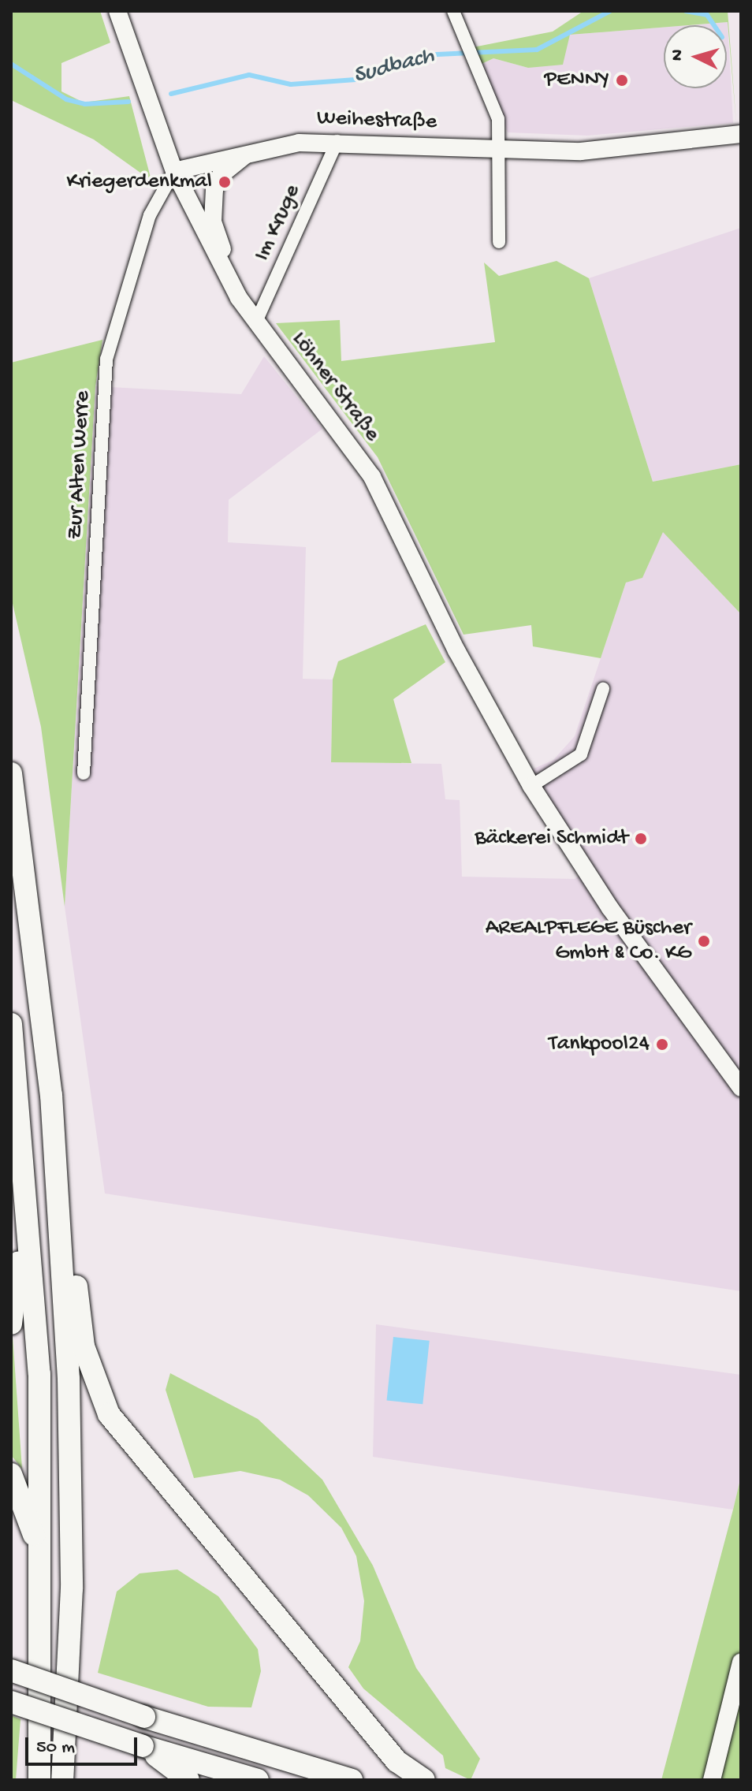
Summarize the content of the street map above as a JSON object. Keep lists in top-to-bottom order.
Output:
{
  "streets": {
    "main road": ["Weihestraße", "Löhner Straße"],
    "street": ["Im Kruge", "Zur Alten Werre"]
  },
  "crossings": [
    ["Weihestraße", "Im Kruge"],
    ["Weihestraße", "Löhner Straße"],
    ["Weihestraße", "Zur Alten Werre"],
    ["Im Kruge", "Löhner Straße"],
    ["Löhner Straße", "Zur Alten Werre"]
  ],
  "water": ["Sudbach"],
  "places": [
    "PENNY",
    "Kriegerdenkmal",
    "Bäckerei Schmidt",
    "AREALPFLEGE Büscher GmbH & Co. KG",
    "Tankpool24"
  ],
  "scale_bar": "50 m",
  "north": "left"
}
